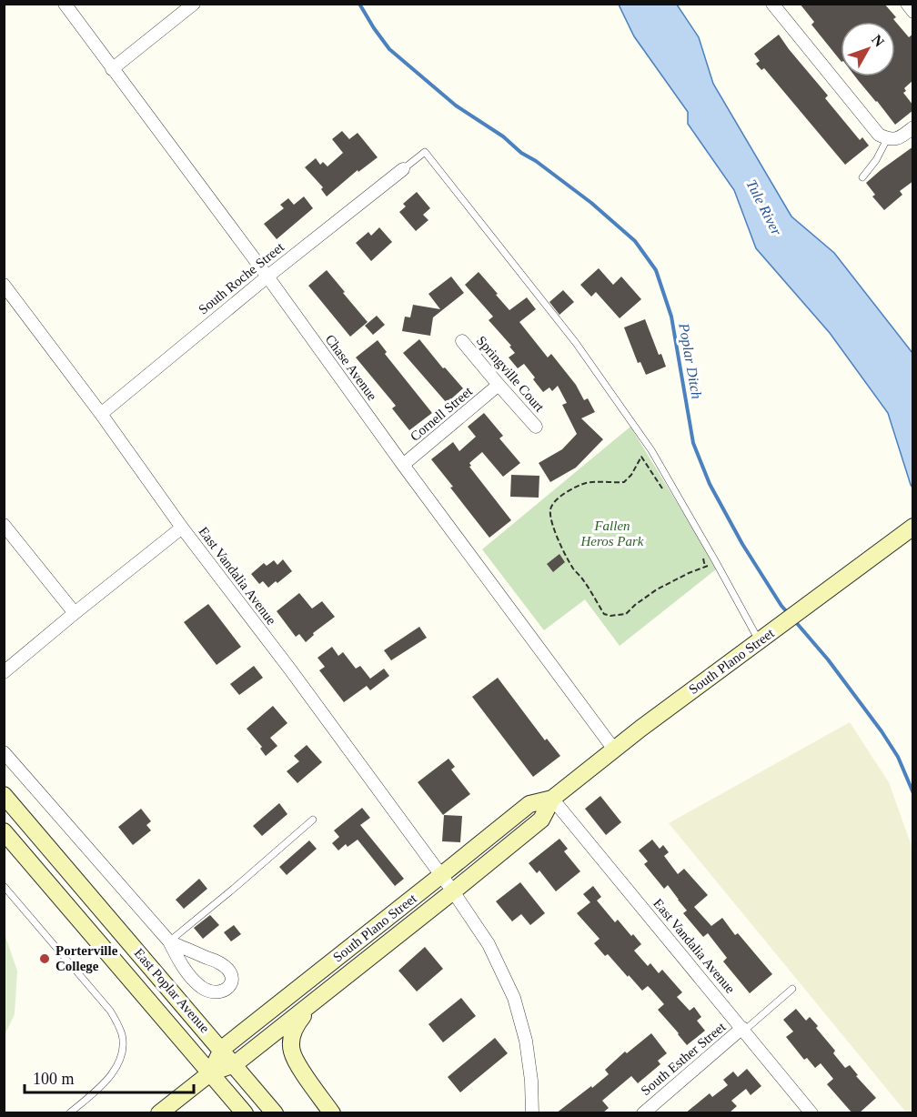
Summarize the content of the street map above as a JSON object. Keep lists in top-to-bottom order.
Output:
{
  "streets": {
    "main road": ["South Plano Street", "East Poplar Avenue"],
    "street": [
      "South Roche Street",
      "Chase Avenue",
      "Springville Court",
      "Cornell Street",
      "East Vandalia Avenue",
      "South Esther Street"
    ]
  },
  "crossings": [
    ["South Roche Street", "Chase Avenue"],
    ["South Roche Street", "East Vandalia Avenue"],
    ["Chase Avenue", "Cornell Street"],
    ["Chase Avenue", "South Plano Street"],
    ["Springville Court", "Cornell Street"],
    ["East Vandalia Avenue", "South Plano Street"],
    ["East Vandalia Avenue", "South Esther Street"],
    ["South Plano Street", "East Poplar Avenue"]
  ],
  "water": ["Tule River", "Poplar Ditch"],
  "parks": ["Fallen Heros Park"],
  "places": ["Porterville College"],
  "scale_bar": "100 m",
  "north": "top right"
}
